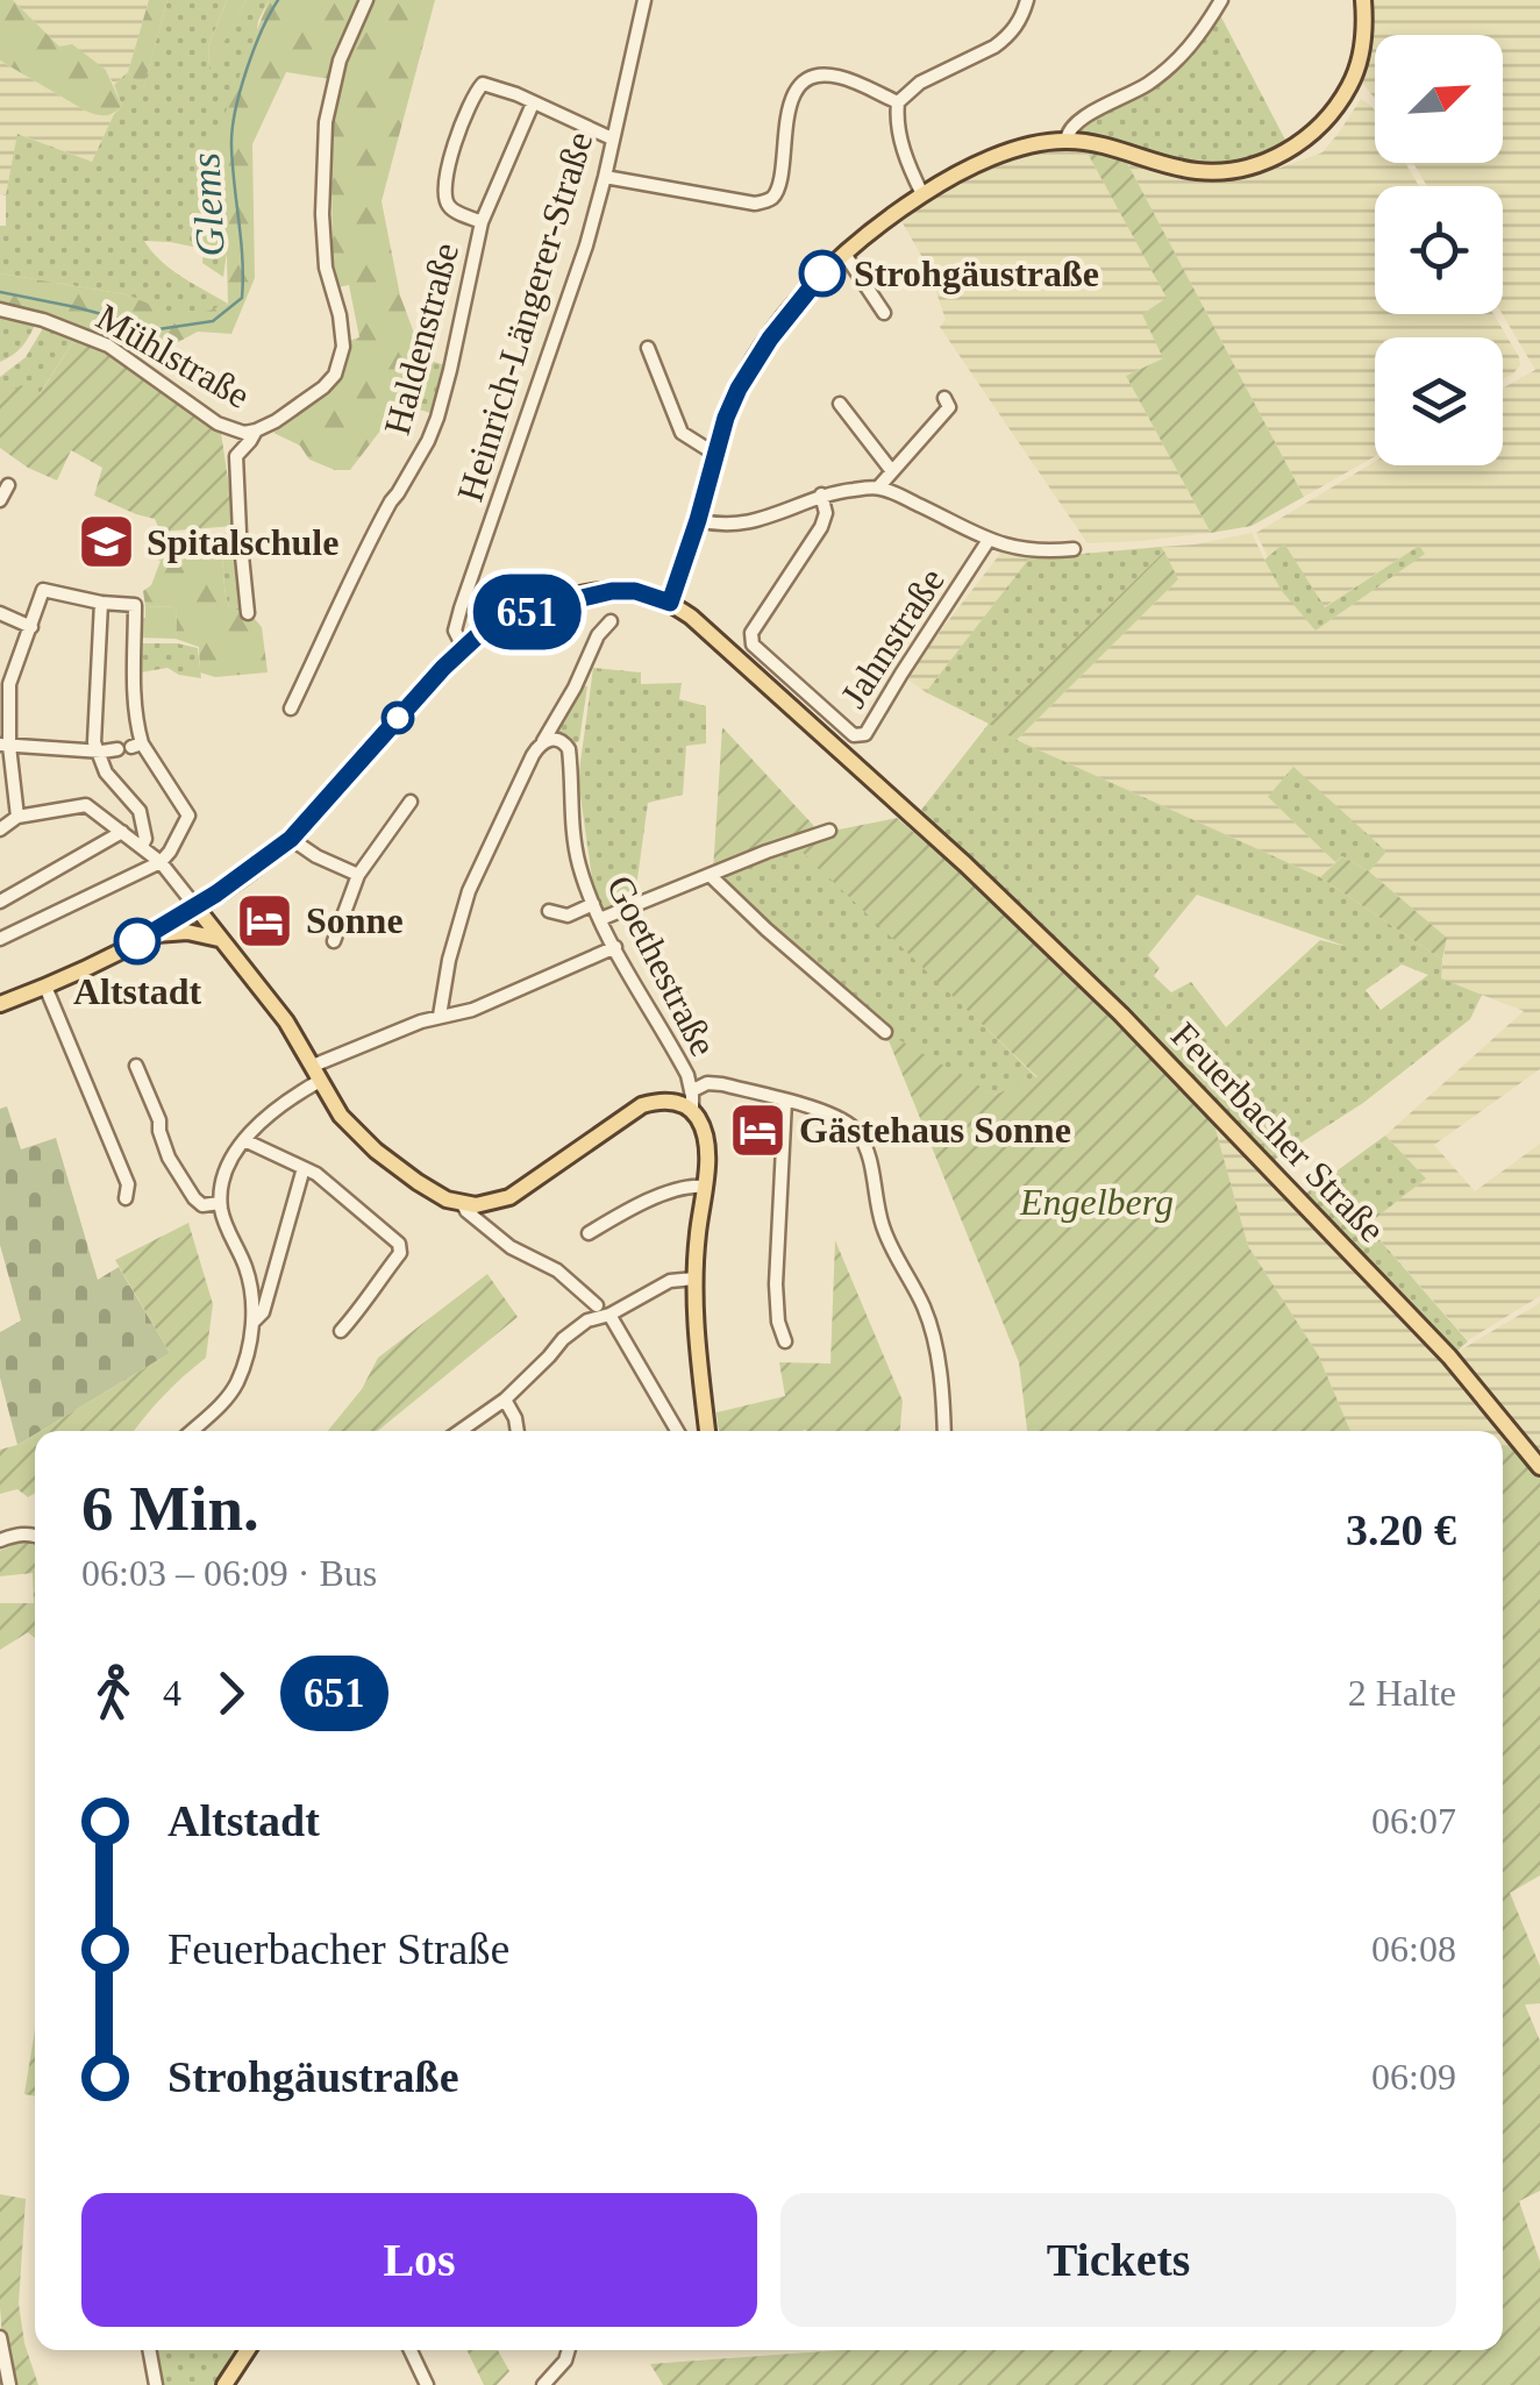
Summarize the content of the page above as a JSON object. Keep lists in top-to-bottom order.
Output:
{
  "streets": {
    "main road": ["Feuerbacher Straße"],
    "street": [
      "Heinrich-Längerer-Straße",
      "Haldenstraße",
      "Mühlstraße",
      "Jahnstraße",
      "Goethestraße"
    ]
  },
  "crossings": [
    ["Heinrich-Längerer-Straße", "Feuerbacher Straße"]
  ],
  "water": ["Glems"],
  "parks": ["Engelberg"],
  "places": {
    "other": ["Strohgäustraße", "Altstadt"],
    "school or university": ["Spitalschule"],
    "hotel": ["Sonne", "Gästehaus Sonne"]
  },
  "lines": ["bus line 651"],
  "north": "top right",
  "page": {
    "on_map": "651",
    "heading": ["6 Min.", "06:03 – 06:09 · Bus", "3.20 €"],
    "legs": ["4", "651", "2 Halte"],
    "list": [
      {
        "name": "Altstadt",
        "value": "06:07"
      },
      {
        "name": "Feuerbacher Straße",
        "value": "06:08"
      },
      {
        "name": "Strohgäustraße",
        "value": "06:09"
      }
    ],
    "buttons": ["Los", "Tickets"]
  }
}
